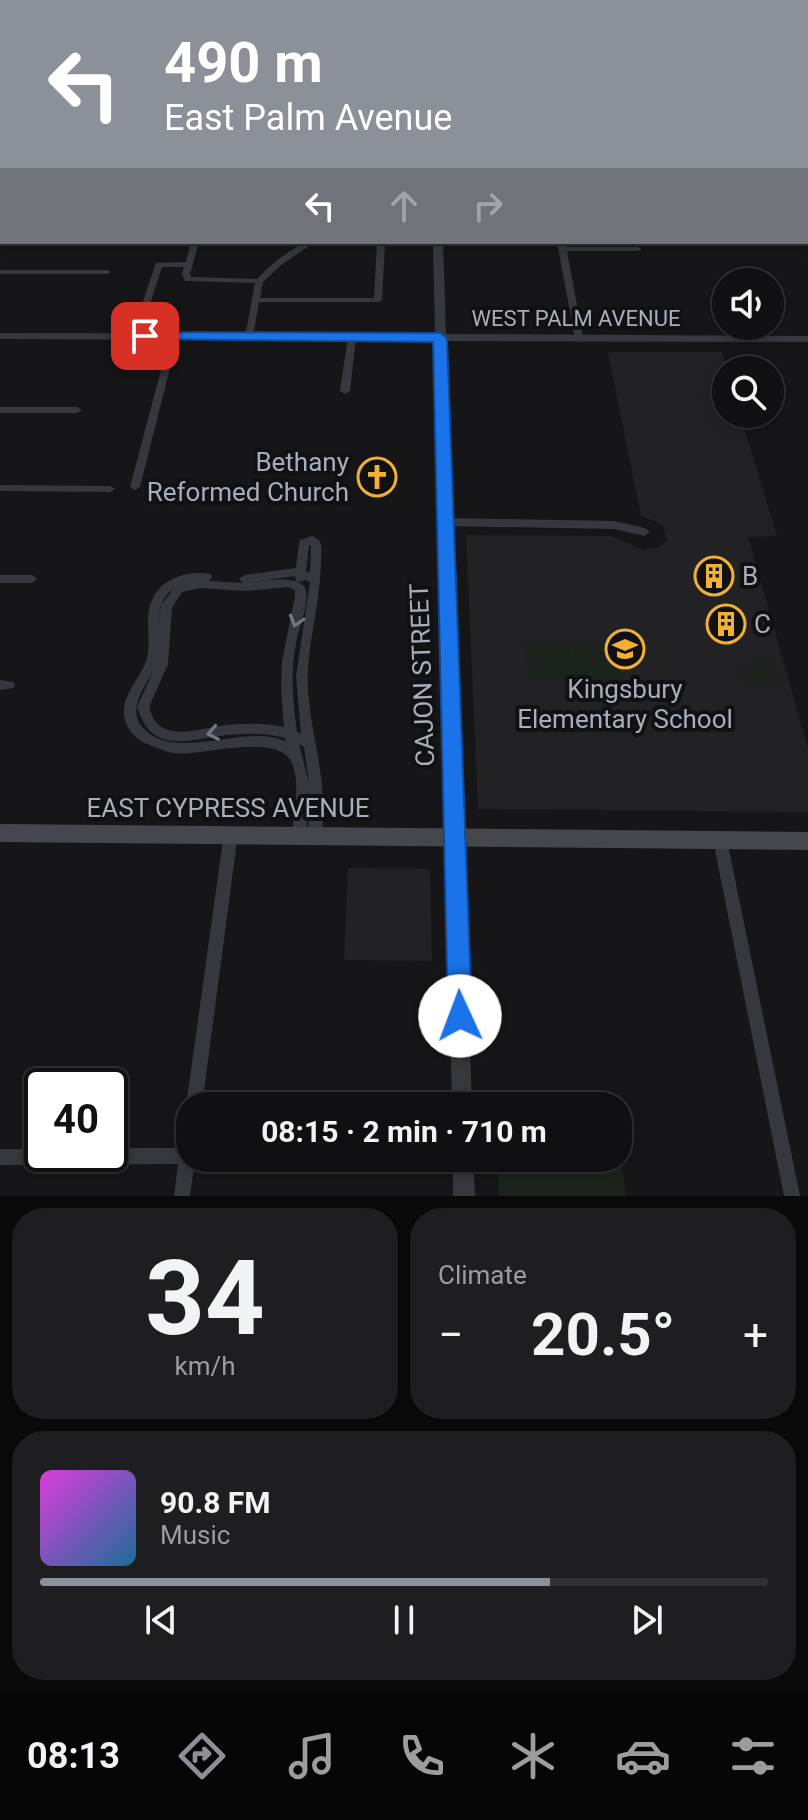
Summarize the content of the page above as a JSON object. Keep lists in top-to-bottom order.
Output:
{
  "streets": {
    "main road": ["EAST CYPRESS AVENUE"],
    "street": ["WEST PALM AVENUE", "CAJON STREET"]
  },
  "crossings": [
    ["WEST PALM AVENUE", "CAJON STREET"],
    ["CAJON STREET", "EAST CYPRESS AVENUE"]
  ],
  "places": {
    "church": ["Bethany Reformed Church"],
    "building": ["B", "C"],
    "school or university": ["Kingsbury Elementary School"]
  },
  "page": {
    "turn": ["490 m", "East Palm Avenue"],
    "limit": "40",
    "trip": "08:15 · 2 min · 710 m",
    "tile": [
      ["34", "km/h"],
      "Climate"
    ],
    "heat": ["−", "20.5°", "+"],
    "song": ["90.8 FM", "Music"],
    "tabs": "08:13"
  }
}
